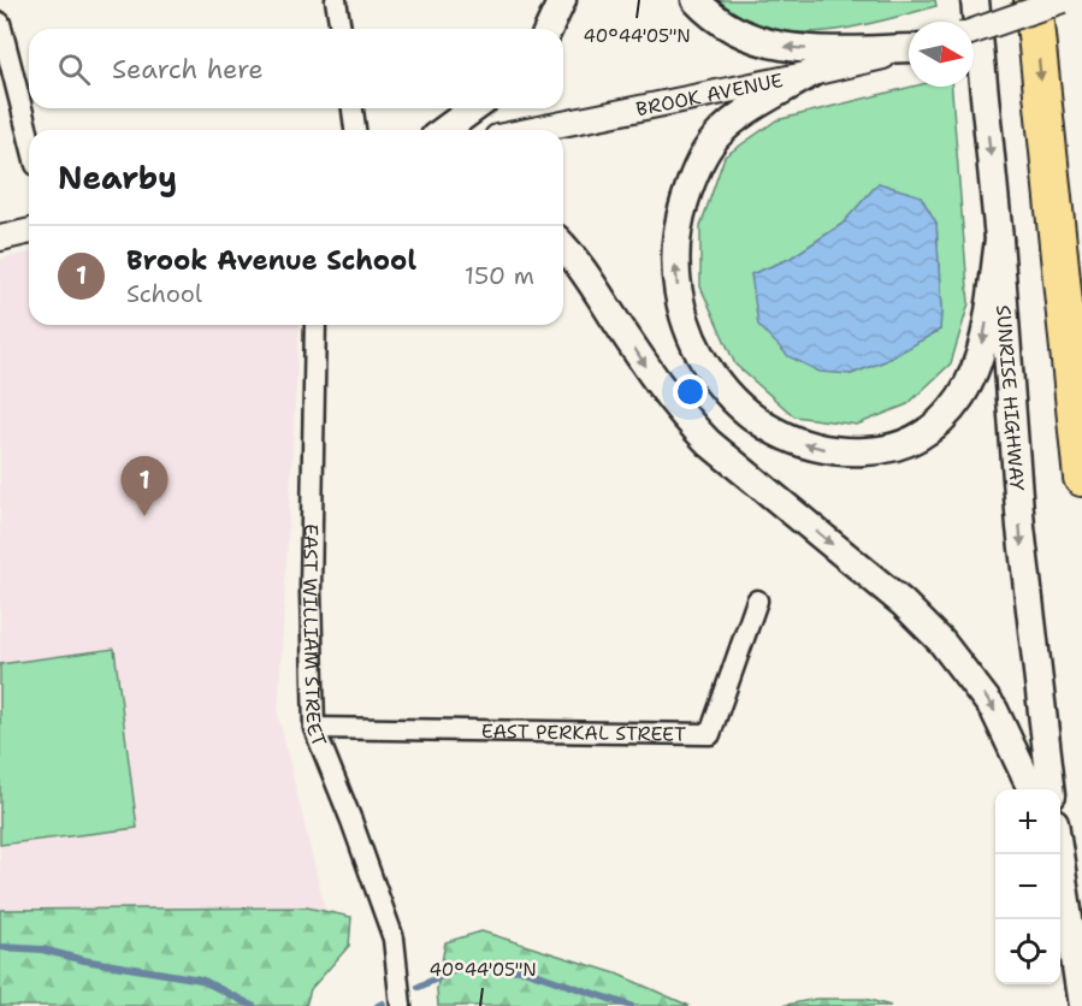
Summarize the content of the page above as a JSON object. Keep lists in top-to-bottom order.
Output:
{
  "streets": {
    "main road": ["SUNRISE HIGHWAY"],
    "street": ["BROOK AVENUE", "EAST WILLIAM STREET", "EAST PERKAL STREET"]
  },
  "crossings": [
    ["EAST WILLIAM STREET", "EAST PERKAL STREET"]
  ],
  "one_way": ["SUNRISE HIGHWAY"],
  "north": "right",
  "page": {
    "search": "Search here",
    "heading": "Nearby",
    "list": [
      {
        "mark": "1",
        "name": "Brook Avenue School",
        "note": "School",
        "value": "150 m"
      }
    ],
    "pins": "1",
    "map_buttons": ["+", "−"]
  },
  "coordinates": ["40°44'05\"N"]
}
